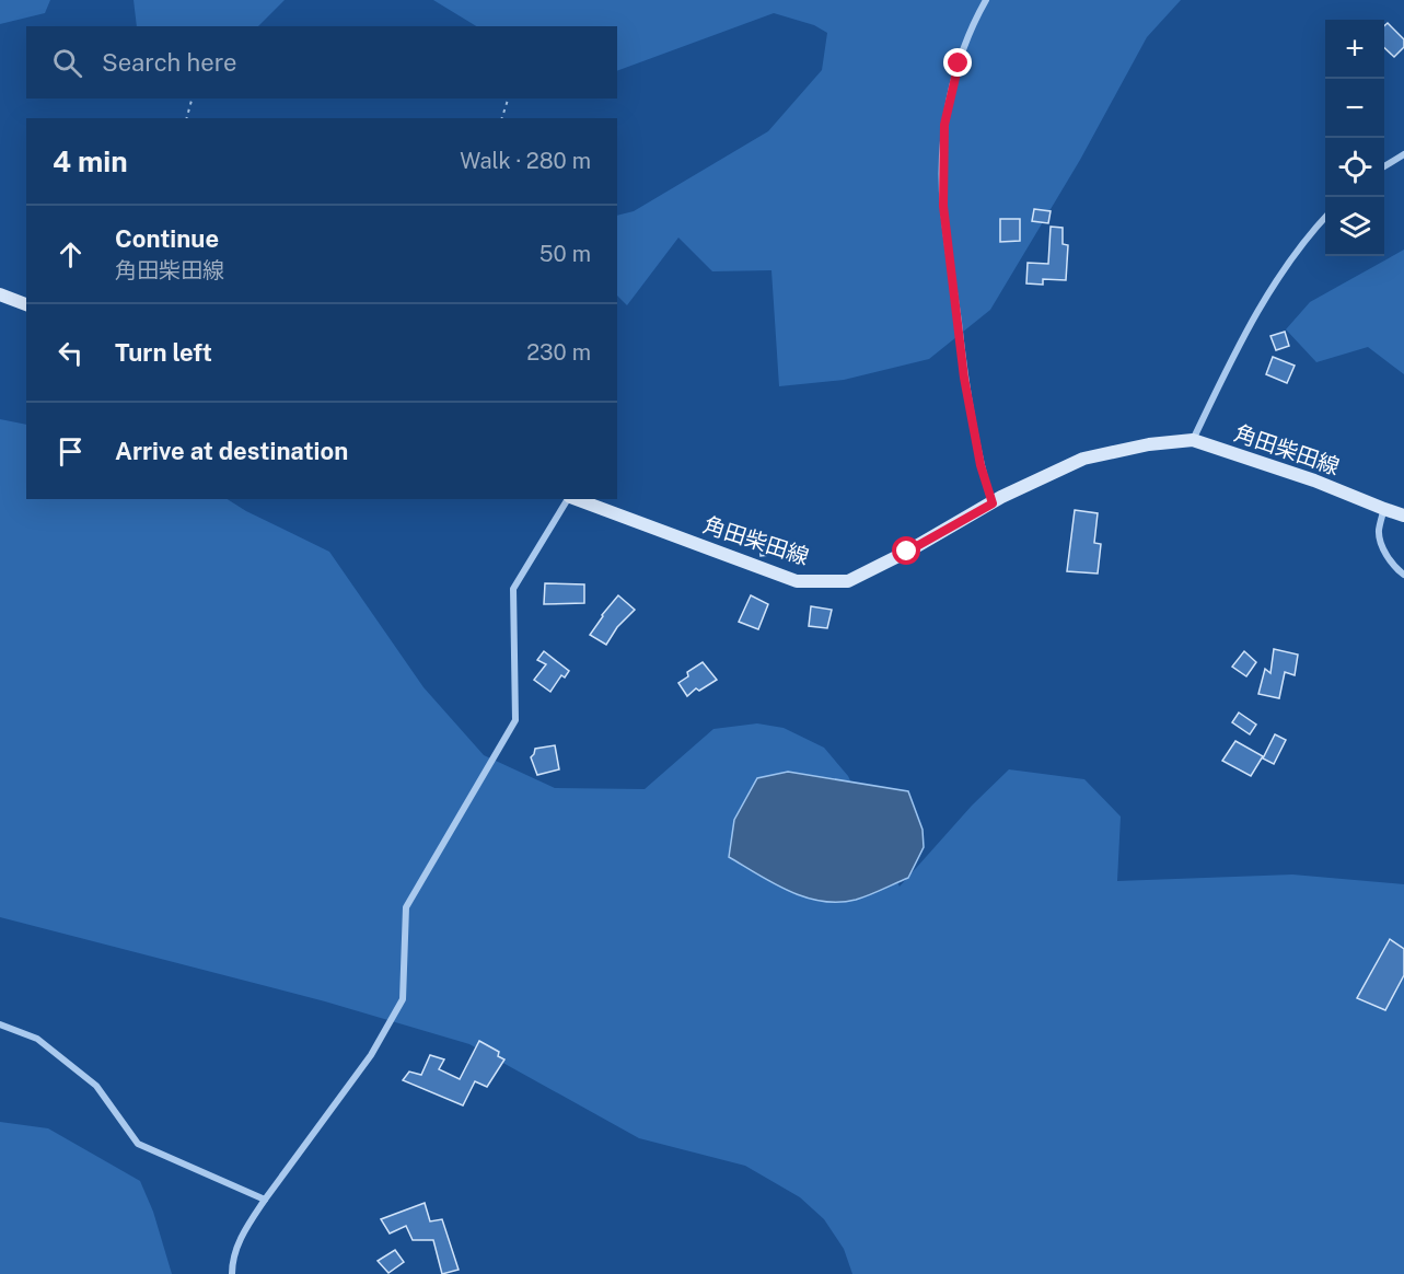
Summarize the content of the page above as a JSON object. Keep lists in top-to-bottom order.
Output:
{
  "streets": {
    "main road": ["角田柴田線"]
  },
  "page": {
    "map_buttons": ["+", "−"],
    "search": "Search here",
    "heading": ["4 min", "Walk · 280 m"],
    "list": [
      ["Continue", "角田柴田線", "50 m"],
      ["Turn left", "230 m"],
      "Arrive at destination"
    ]
  }
}
